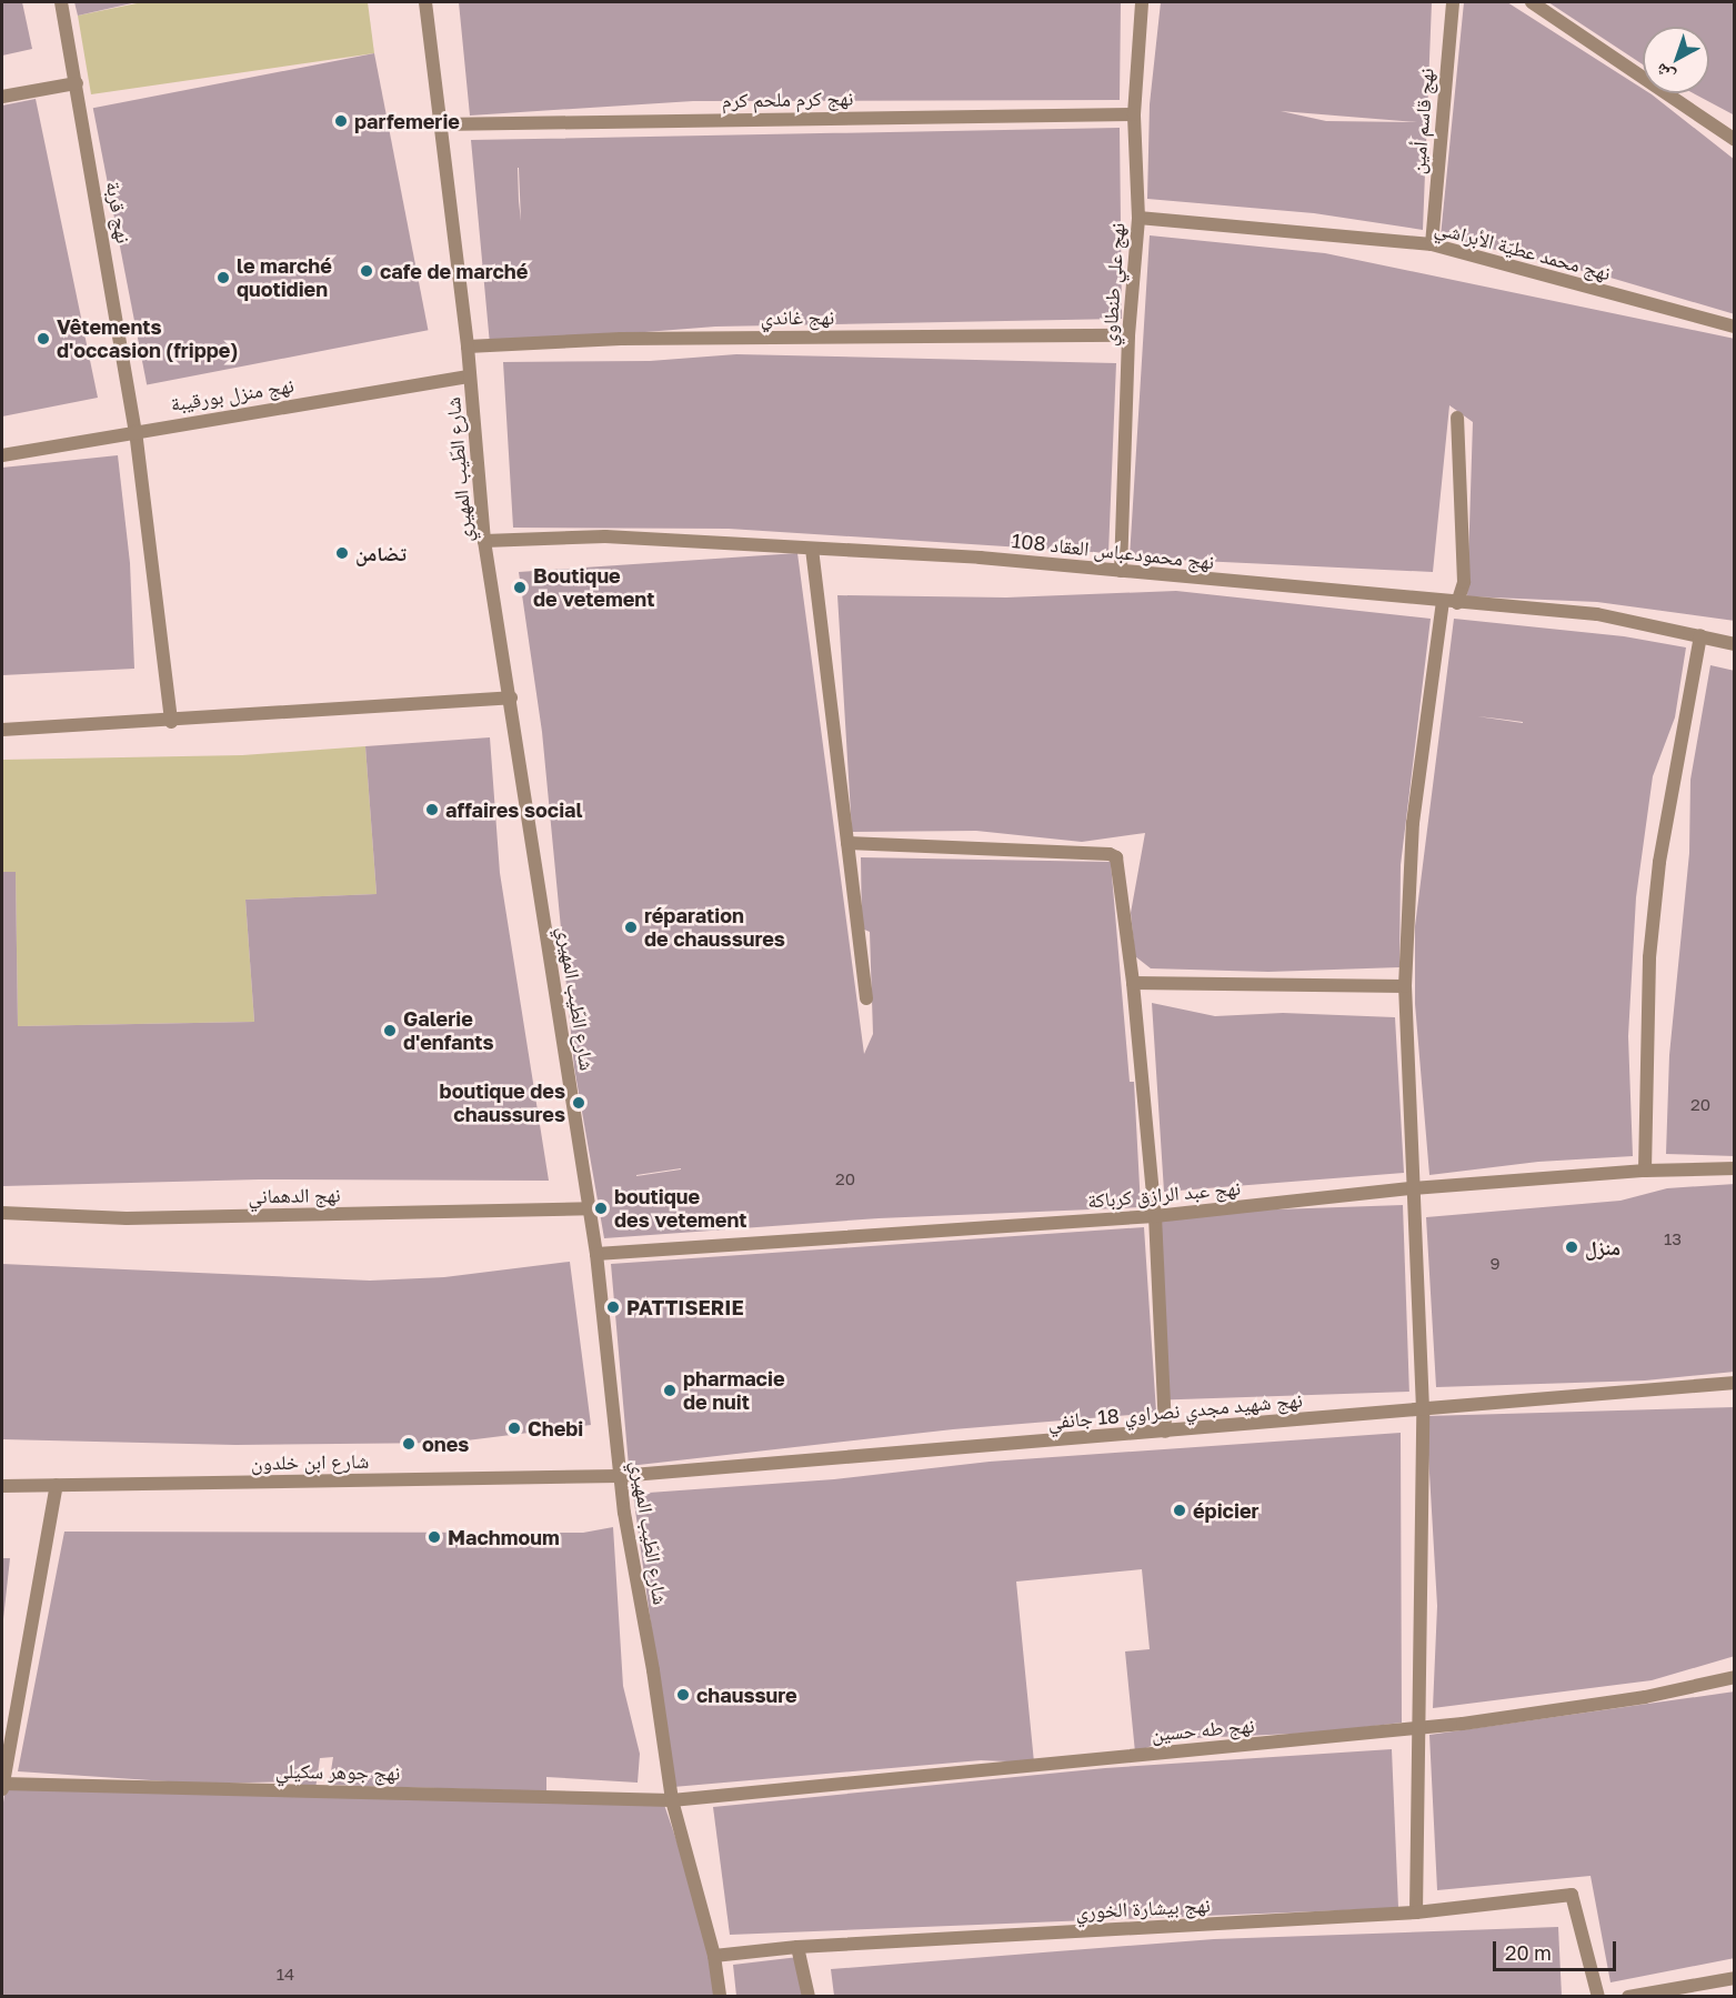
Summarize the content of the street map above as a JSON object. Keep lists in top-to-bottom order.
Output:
{
  "streets": {
    "street": [
      "نهج كرم ملحم كرم",
      "نهج قاسم أمين",
      "نهج قربة",
      "نهج محمد عطيّة الأبراشي",
      "نهج علي طنطاوي",
      "نهج غاندي",
      "نهج منزل بورقيبة",
      "شارع الطّيب المهيري",
      "نهج محمودعباس العقاد 108",
      "نهج عبد الرازق كرباكة",
      "نهج الدهماني",
      "نهج شهيد مجدي نصراوي 18 جانفي",
      "شارع ابن خلدون",
      "نهج طه حسين",
      "نهج جوهر سكيلي",
      "نهج بيشارة الخوري"
    ]
  },
  "crossings": [
    ["نهج كرم ملحم كرم", "نهج علي طنطاوي"],
    ["نهج كرم ملحم كرم", "شارع الطّيب المهيري"],
    ["نهج قاسم أمين", "نهج محمد عطيّة الأبراشي"],
    ["نهج قربة", "نهج منزل بورقيبة"],
    ["نهج محمد عطيّة الأبراشي", "نهج علي طنطاوي"],
    ["نهج علي طنطاوي", "نهج غاندي"],
    ["نهج علي طنطاوي", "نهج محمودعباس العقاد 108"],
    ["نهج غاندي", "شارع الطّيب المهيري"],
    ["نهج منزل بورقيبة", "شارع الطّيب المهيري"],
    ["شارع الطّيب المهيري", "نهج محمودعباس العقاد 108"],
    ["شارع الطّيب المهيري", "نهج عبد الرازق كرباكة"],
    ["شارع الطّيب المهيري", "نهج الدهماني"],
    ["شارع الطّيب المهيري", "نهج شهيد مجدي نصراوي 18 جانفي"],
    ["شارع الطّيب المهيري", "شارع ابن خلدون"],
    ["شارع الطّيب المهيري", "نهج طه حسين"],
    ["شارع الطّيب المهيري", "نهج جوهر سكيلي"],
    ["شارع الطّيب المهيري", "نهج بيشارة الخوري"],
    ["نهج شهيد مجدي نصراوي 18 جانفي", "شارع ابن خلدون"],
    ["نهج طه حسين", "نهج جوهر سكيلي"]
  ],
  "places": [
    "parfemerie",
    "cafe de marché",
    "le marché quotidien",
    "Vêtements d'occasion (frippe)",
    "تضامن",
    "Boutique de vetement",
    "affaires social",
    "réparation de chaussures",
    "Galerie d'enfants",
    "boutique des chaussures",
    "boutique des vetement",
    "منزل",
    "PATTISERIE",
    "pharmacie de nuit",
    "Chebi",
    "ones",
    "épicier",
    "Machmoum",
    "chaussure"
  ],
  "house_numbers": [
    "20",
    "20",
    "13",
    "9",
    "14"
  ],
  "scale_bar": "20 m",
  "north": "bottom left"
}
